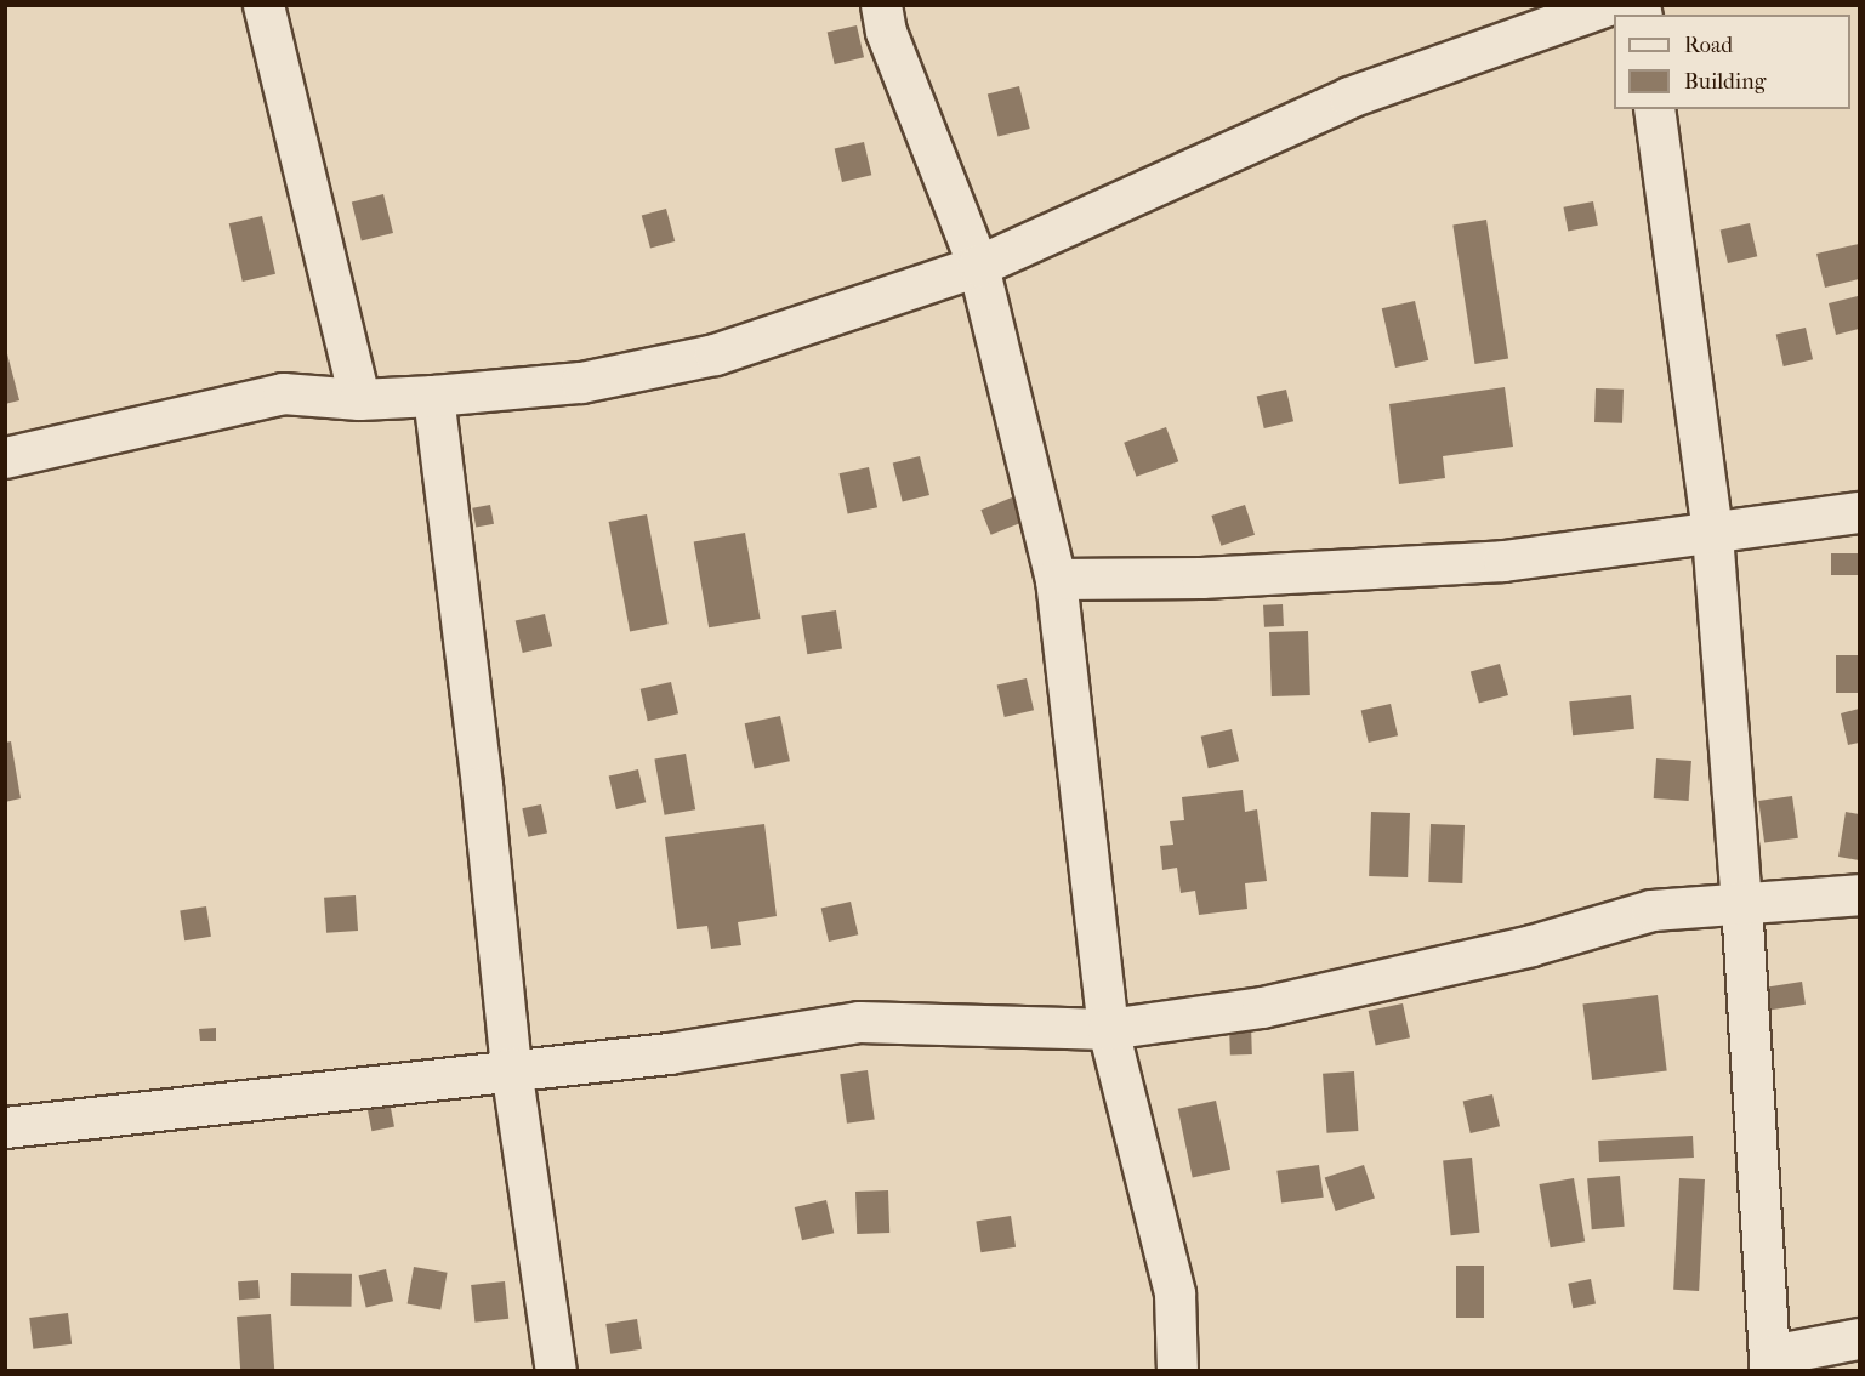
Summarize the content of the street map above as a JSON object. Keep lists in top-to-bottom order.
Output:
{
  "legend": ["Road", "Building"]
}
